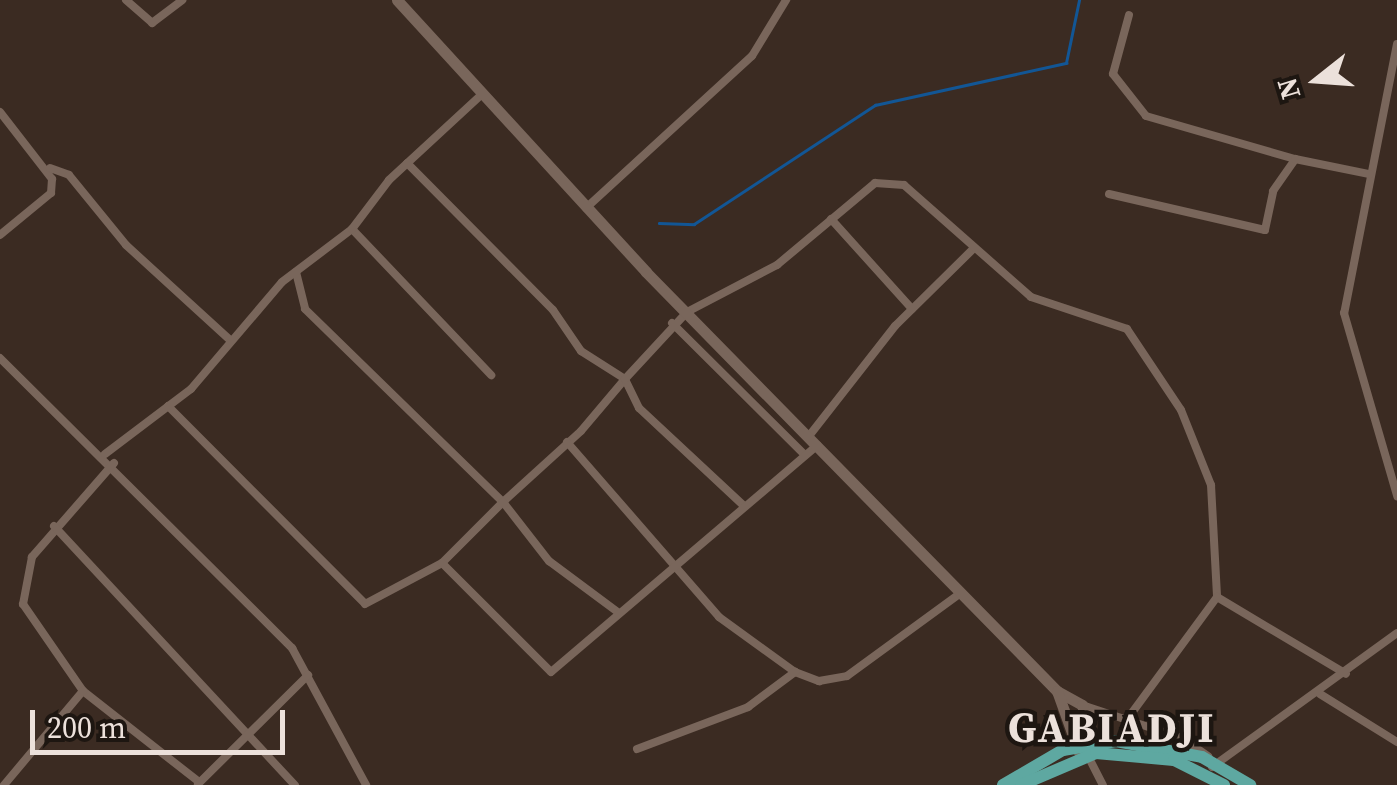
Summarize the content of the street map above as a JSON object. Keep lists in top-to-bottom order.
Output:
{
  "districts": ["GABIADJI"],
  "scale_bar": "200 m",
  "north": "left"
}
